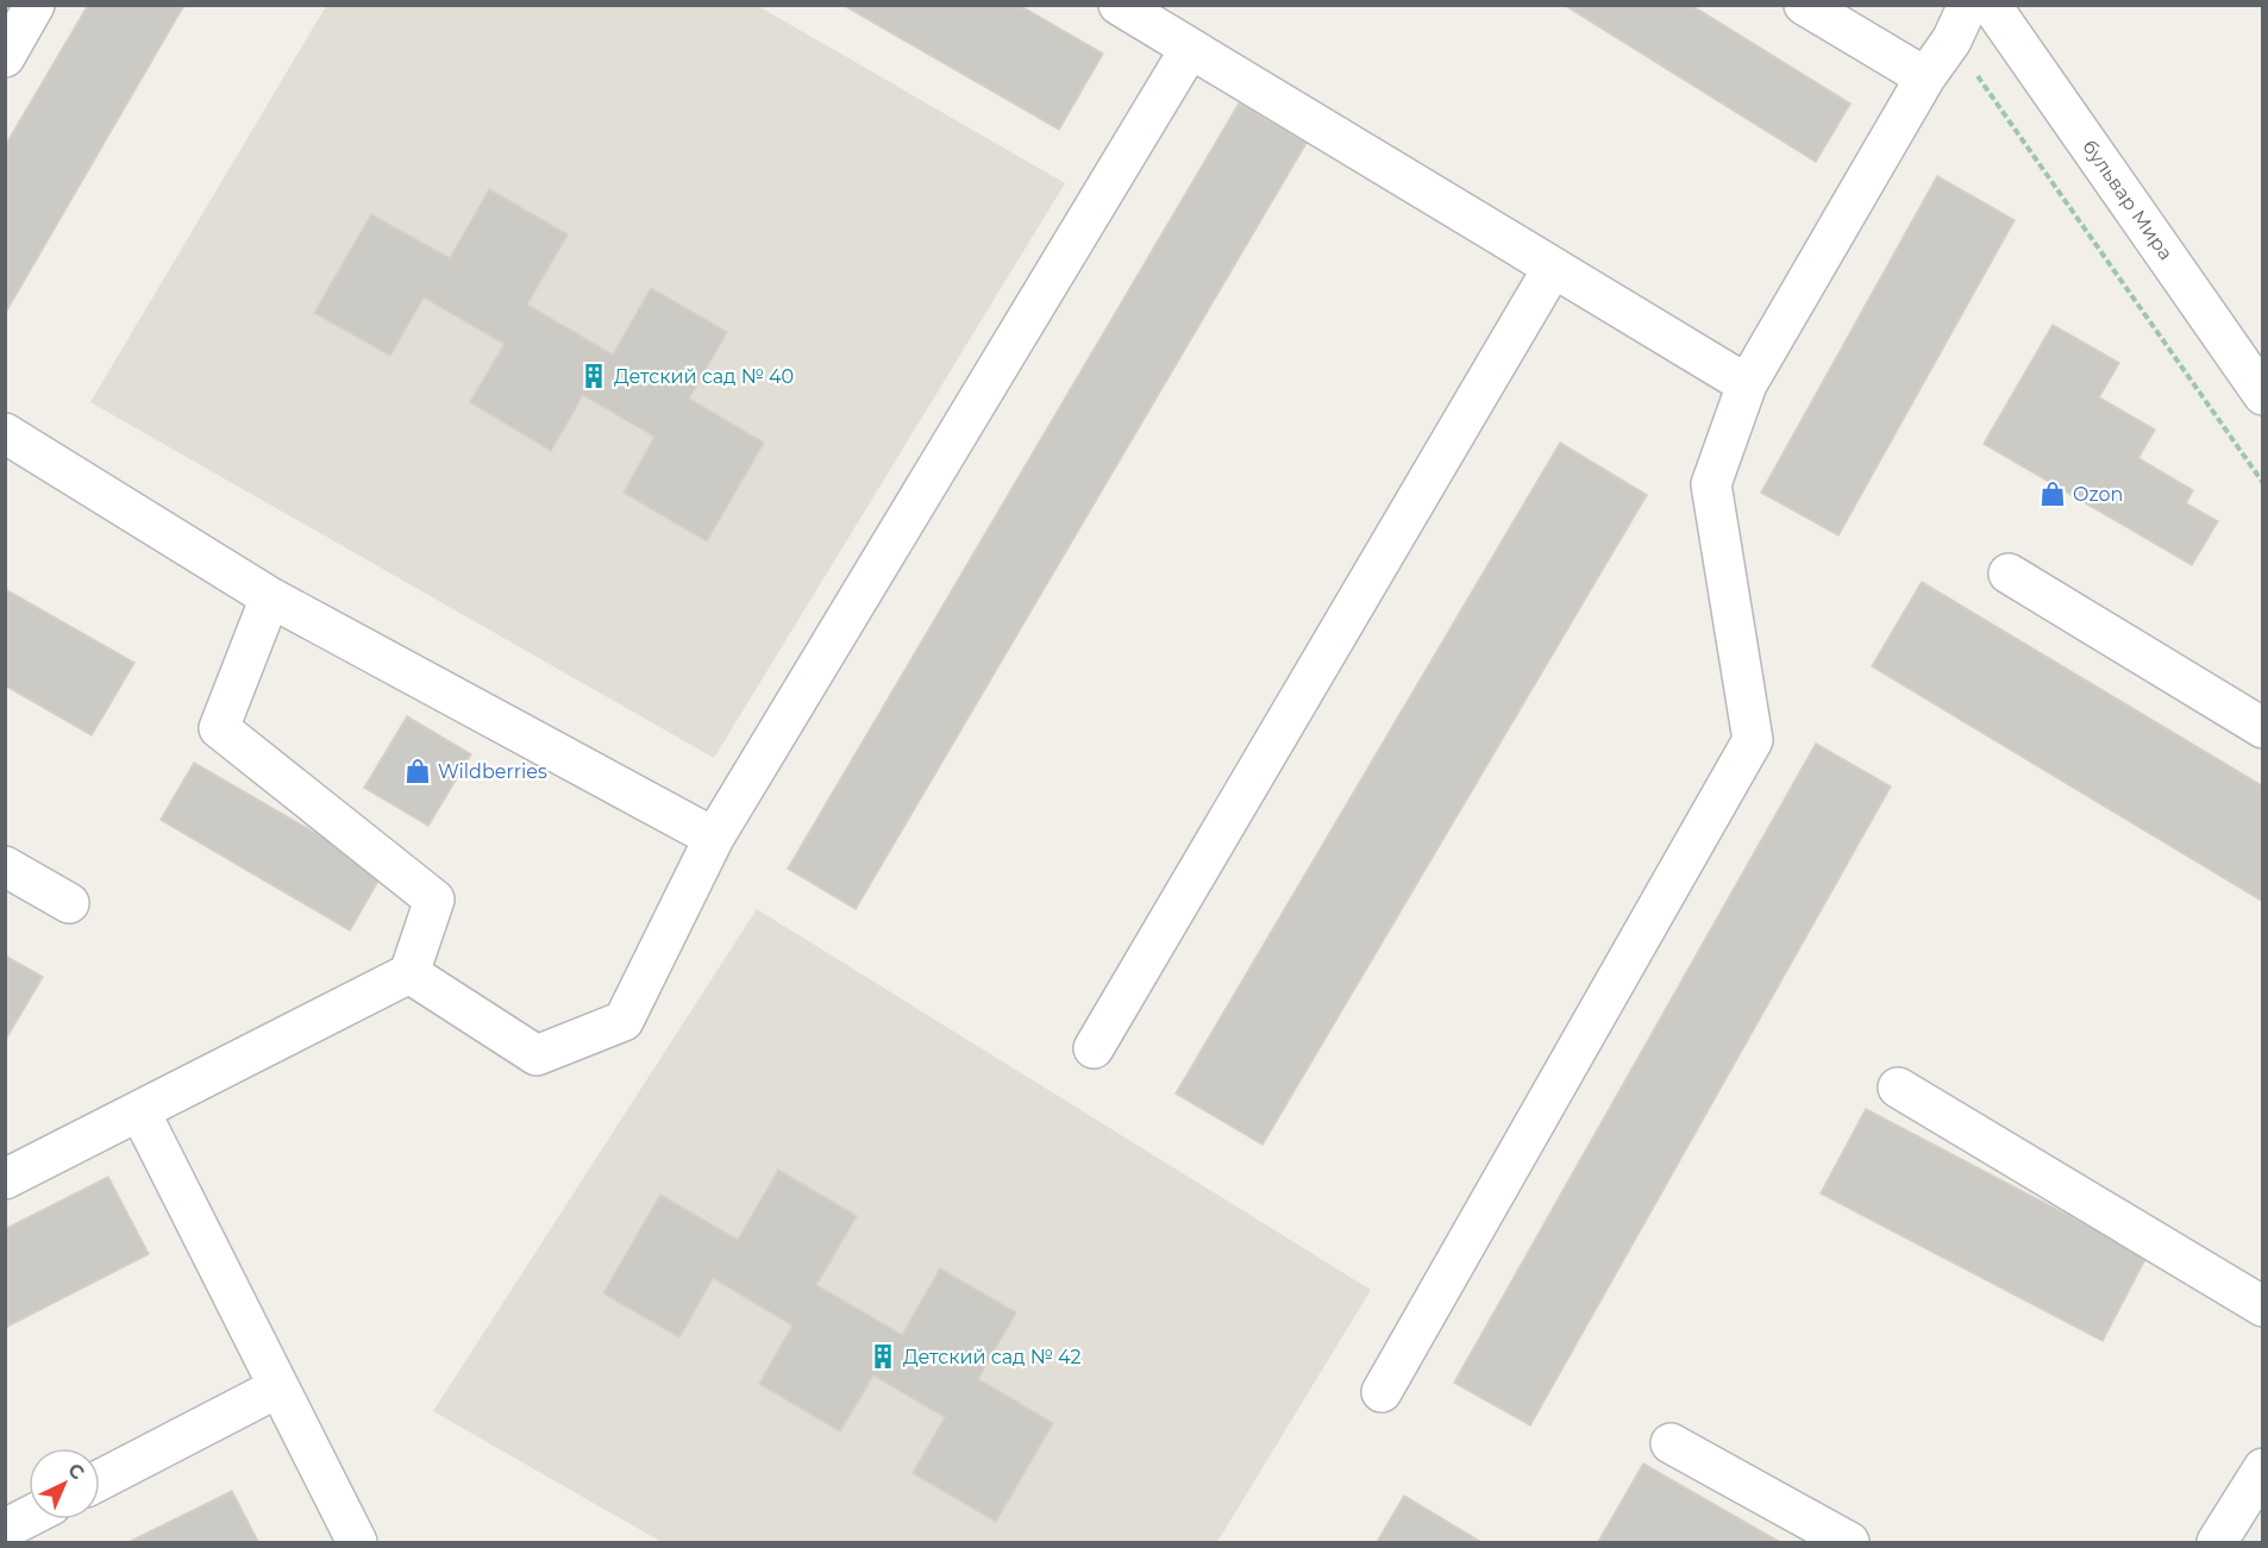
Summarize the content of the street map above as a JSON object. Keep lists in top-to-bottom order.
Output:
{
  "streets": {
    "street": ["бульвар Мира"]
  },
  "places": {
    "building": ["Детский сад № 40", "Детский сад № 42"],
    "shop": ["Ozon", "Wildberries"]
  },
  "north": "top right"
}
